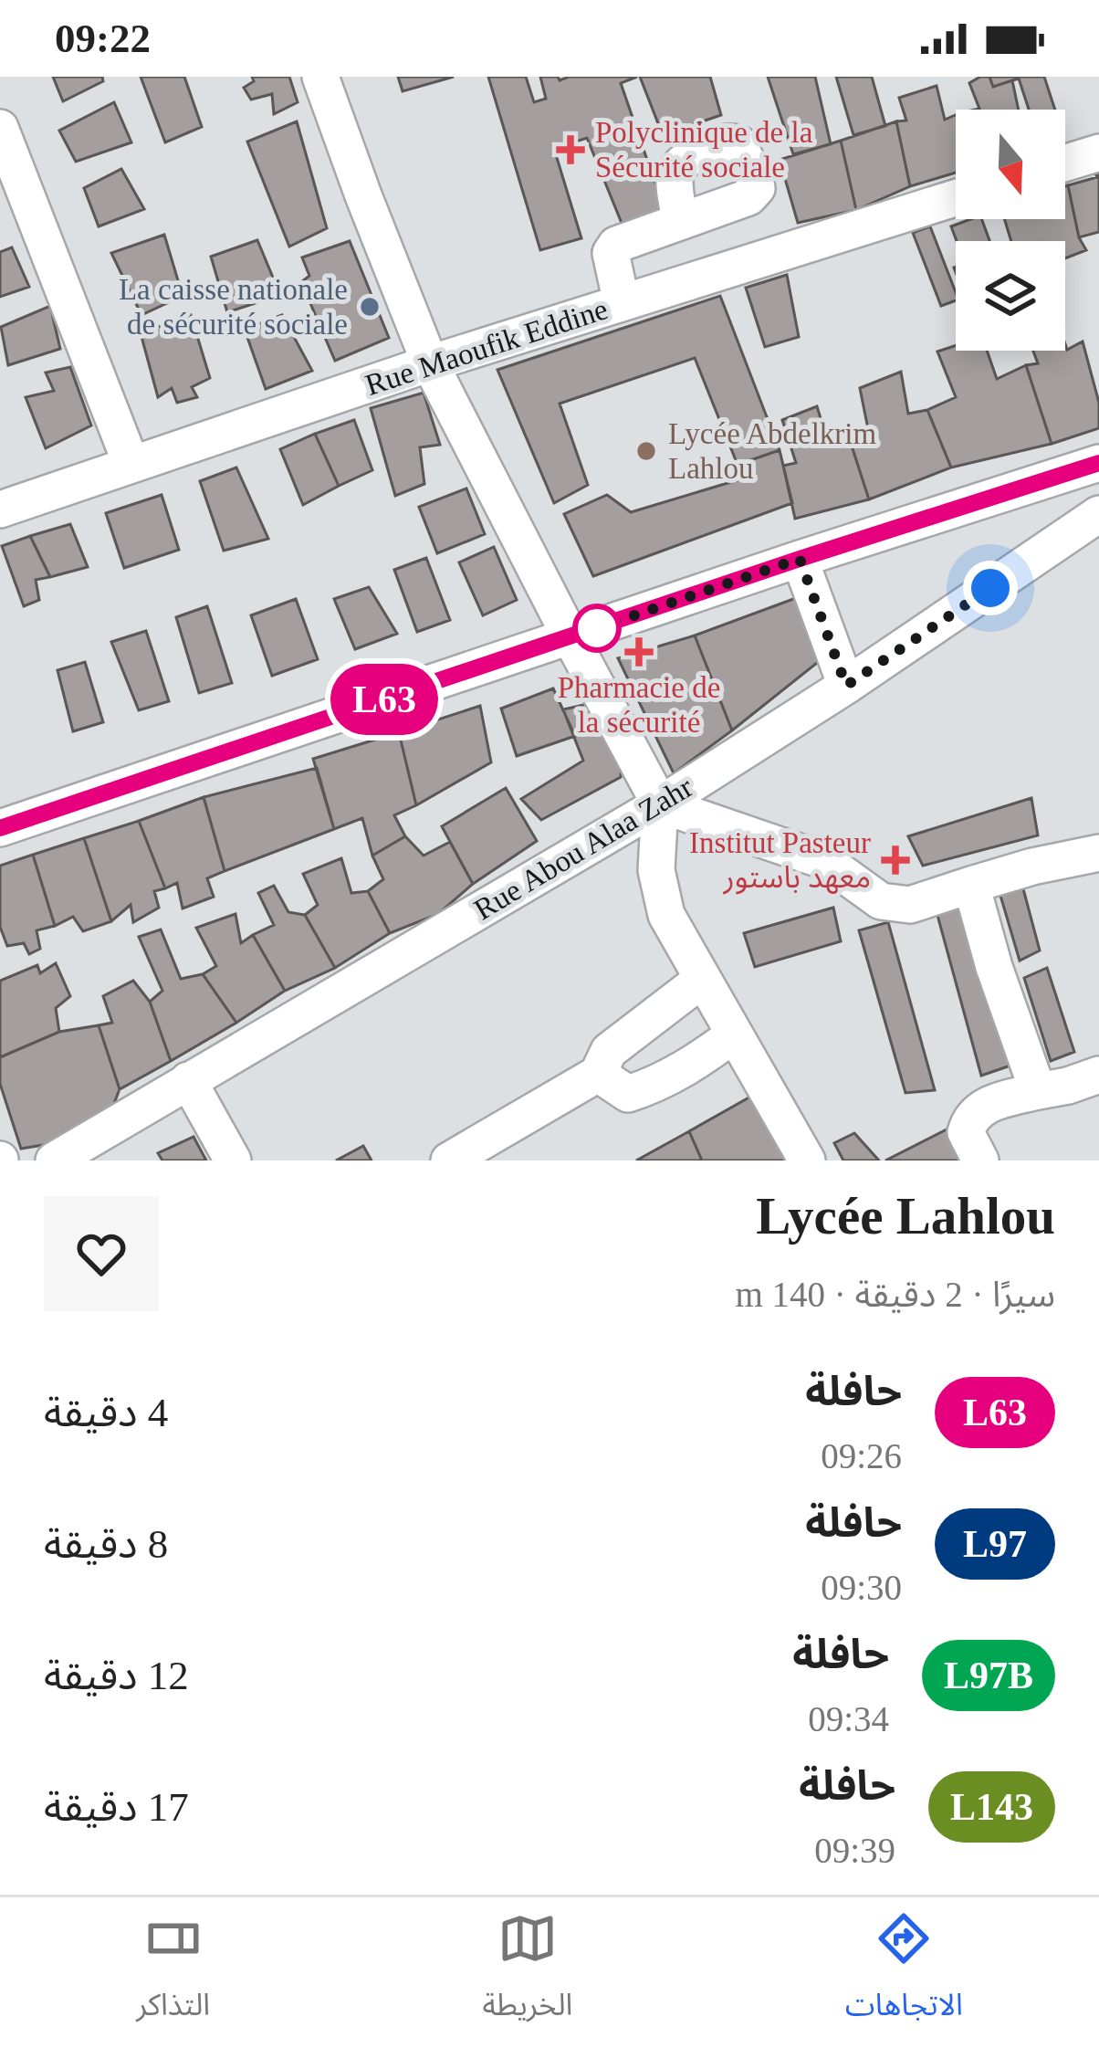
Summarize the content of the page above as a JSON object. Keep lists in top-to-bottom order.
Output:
{
  "streets": {
    "street": ["Rue Maoufik Eddine", "Rue Abou Alaa Zahr"]
  },
  "places": {
    "health": ["Polyclinique de la Sécurité sociale", "Pharmacie de la sécurité", "Institut Pasteur معهد باستور"],
    "other": ["La caisse nationale de sécurité sociale", "Lycée Abdelkrim Lahlou"]
  },
  "lines": ["bus line L63"],
  "north": "bottom",
  "page": {
    "status": "09:22",
    "on_map": "L63",
    "heading": ["Lycée Lahlou", "سيرًا · 2 دقيقة · 140 m"],
    "list": [
      {
        "mark": "L63",
        "name": "حافلة",
        "note": "09:26",
        "value": "4 دقيقة"
      },
      {
        "mark": "L97",
        "name": "حافلة",
        "note": "09:30",
        "value": "8 دقيقة"
      },
      {
        "mark": "L97B",
        "name": "حافلة",
        "note": "09:34",
        "value": "12 دقيقة"
      },
      {
        "mark": "L143",
        "name": "حافلة",
        "note": "09:39",
        "value": "17 دقيقة"
      }
    ],
    "tabs": ["الاتجاهات", "الخريطة", "التذاكر"]
  }
}
